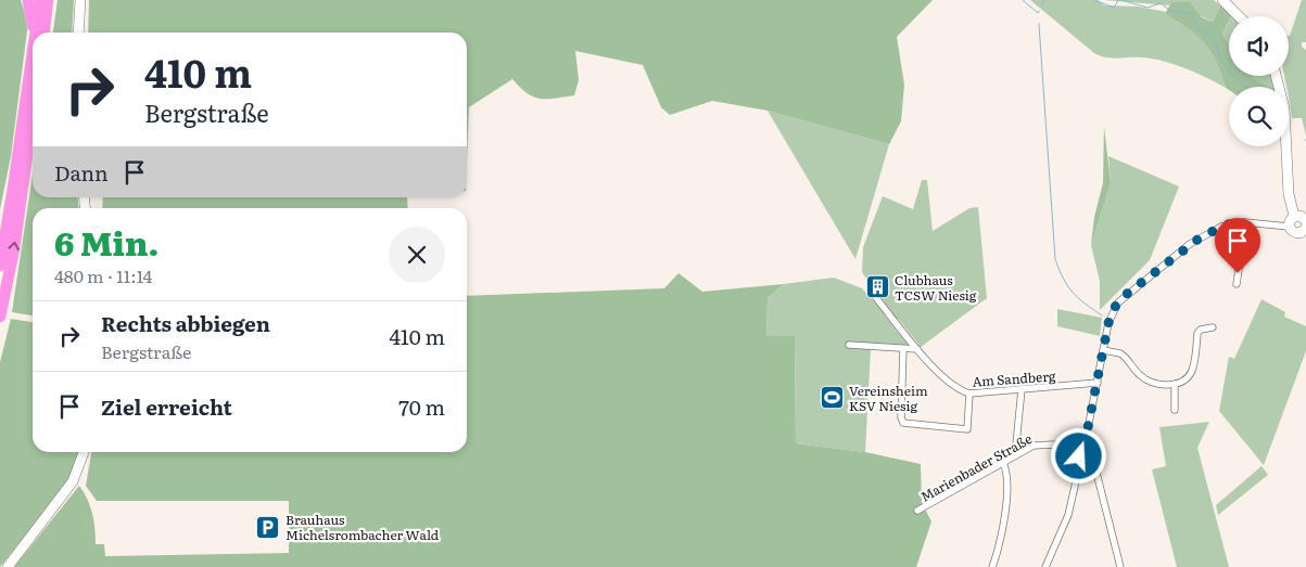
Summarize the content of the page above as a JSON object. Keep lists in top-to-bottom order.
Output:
{
  "streets": {
    "street": ["Am Sandberg", "Marienbader Straße"]
  },
  "places": {
    "building": ["Clubhaus TCSW Niesig"],
    "sports": ["Vereinsheim KSV Niesig"],
    "parking": ["Brauhaus Michelsrombacher Wald"]
  },
  "page": {
    "turn": ["410 m", "Bergstraße"],
    "then": "Dann",
    "heading": ["6 Min.", "480 m · 11:14"],
    "list": [
      {
        "name": "Rechts abbiegen",
        "note": "Bergstraße",
        "value": "410 m"
      },
      {
        "name": "Ziel erreicht",
        "value": "70 m"
      }
    ]
  }
}
